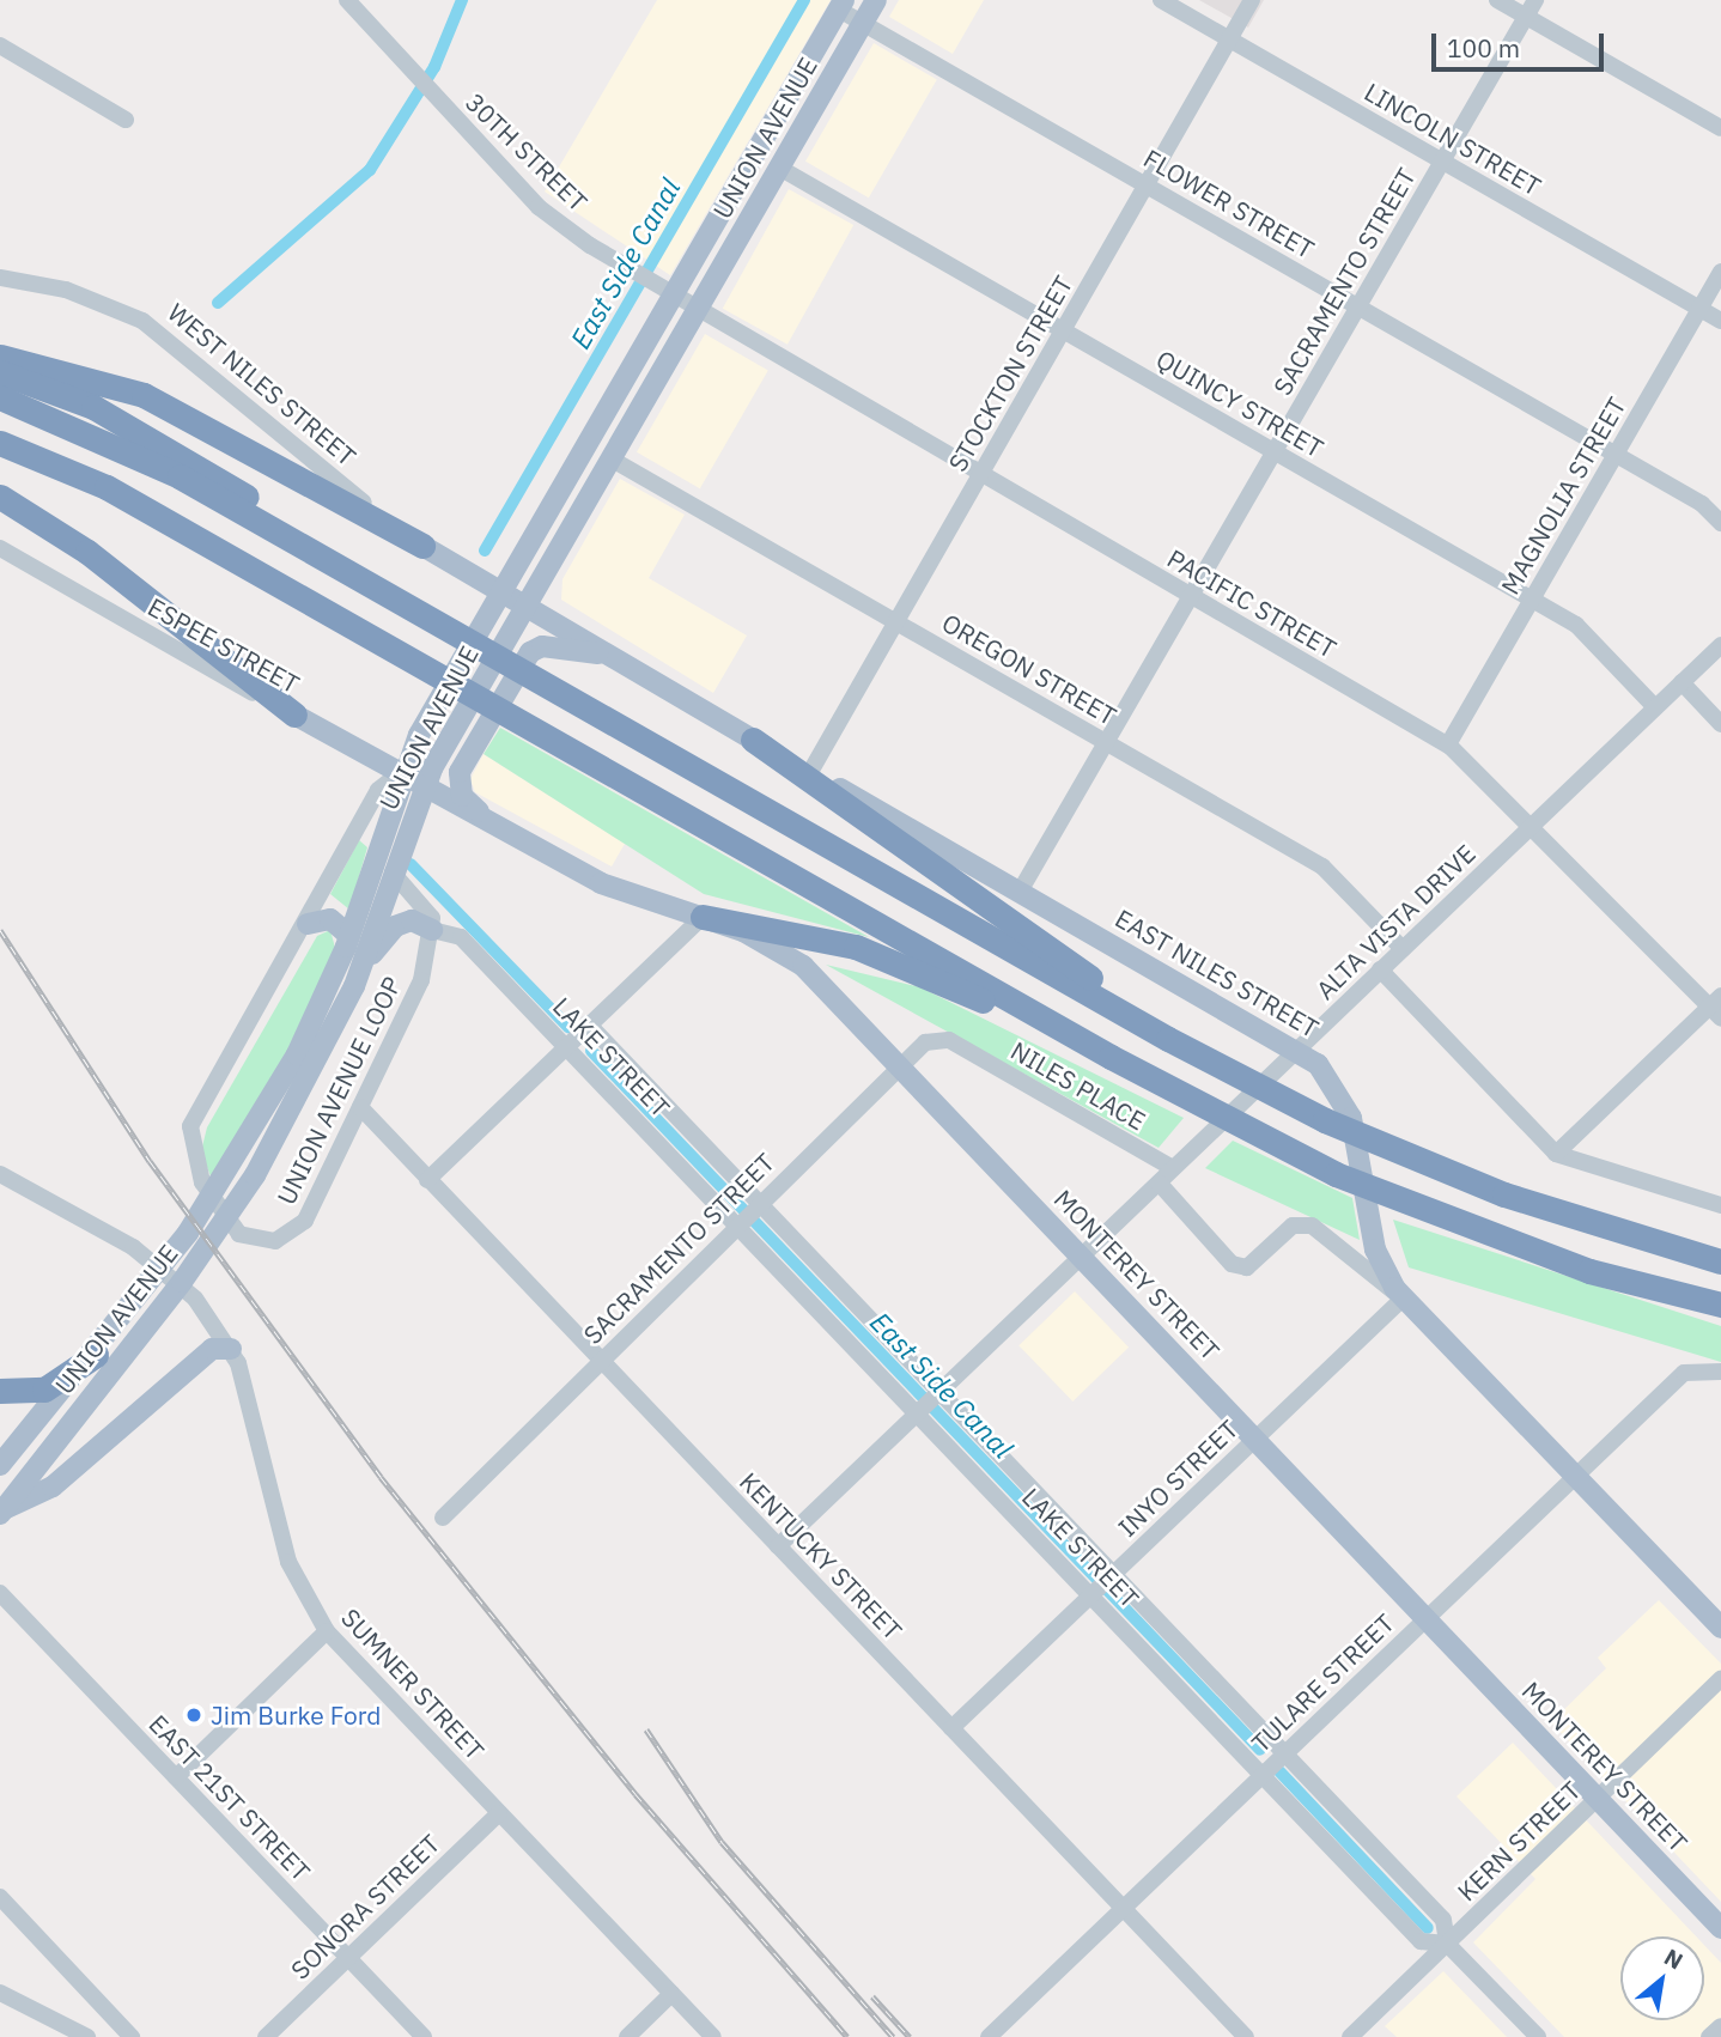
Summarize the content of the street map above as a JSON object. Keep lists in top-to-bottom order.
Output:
{
  "streets": {
    "main road": [
      "UNION AVENUE",
      "WEST NILES STREET",
      "ESPEE STREET",
      "EAST NILES STREET",
      "MONTEREY STREET"
    ],
    "street": [
      "LINCOLN STREET",
      "30TH STREET",
      "FLOWER STREET",
      "SACRAMENTO STREET",
      "STOCKTON STREET",
      "QUINCY STREET",
      "MAGNOLIA STREET",
      "PACIFIC STREET",
      "OREGON STREET",
      "ALTA VISTA DRIVE",
      "LAKE STREET",
      "NILES PLACE",
      "UNION AVENUE LOOP",
      "INYO STREET",
      "KENTUCKY STREET",
      "TULARE STREET",
      "SUMNER STREET",
      "EAST 21ST STREET",
      "KERN STREET",
      "SONORA STREET"
    ]
  },
  "crossings": [
    ["UNION AVENUE", "30TH STREET"],
    ["UNION AVENUE", "FLOWER STREET"],
    ["UNION AVENUE", "WEST NILES STREET"],
    ["UNION AVENUE", "QUINCY STREET"],
    ["UNION AVENUE", "PACIFIC STREET"],
    ["UNION AVENUE", "ESPEE STREET"],
    ["UNION AVENUE", "OREGON STREET"],
    ["UNION AVENUE", "EAST NILES STREET"],
    ["UNION AVENUE", "UNION AVENUE LOOP"],
    ["UNION AVENUE", "MONTEREY STREET"],
    ["LINCOLN STREET", "SACRAMENTO STREET"],
    ["LINCOLN STREET", "STOCKTON STREET"],
    ["LINCOLN STREET", "MAGNOLIA STREET"],
    ["30TH STREET", "PACIFIC STREET"],
    ["FLOWER STREET", "SACRAMENTO STREET"],
    ["FLOWER STREET", "STOCKTON STREET"],
    ["FLOWER STREET", "MAGNOLIA STREET"],
    ["SACRAMENTO STREET", "QUINCY STREET"],
    ["SACRAMENTO STREET", "PACIFIC STREET"],
    ["SACRAMENTO STREET", "OREGON STREET"],
    ["SACRAMENTO STREET", "EAST NILES STREET"],
    ["SACRAMENTO STREET", "LAKE STREET"],
    ["SACRAMENTO STREET", "NILES PLACE"],
    ["SACRAMENTO STREET", "MONTEREY STREET"],
    ["SACRAMENTO STREET", "KENTUCKY STREET"],
    ["STOCKTON STREET", "QUINCY STREET"],
    ["STOCKTON STREET", "PACIFIC STREET"],
    ["STOCKTON STREET", "OREGON STREET"],
    ["STOCKTON STREET", "EAST NILES STREET"],
    ["WEST NILES STREET", "EAST NILES STREET"],
    ["QUINCY STREET", "MAGNOLIA STREET"],
    ["QUINCY STREET", "ALTA VISTA DRIVE"],
    ["MAGNOLIA STREET", "PACIFIC STREET"],
    ["PACIFIC STREET", "ALTA VISTA DRIVE"],
    ["ESPEE STREET", "MONTEREY STREET"],
    ["OREGON STREET", "ALTA VISTA DRIVE"],
    ["ALTA VISTA DRIVE", "EAST NILES STREET"],
    ["ALTA VISTA DRIVE", "LAKE STREET"],
    ["ALTA VISTA DRIVE", "NILES PLACE"],
    ["ALTA VISTA DRIVE", "MONTEREY STREET"],
    ["ALTA VISTA DRIVE", "KENTUCKY STREET"],
    ["EAST NILES STREET", "INYO STREET"],
    ["EAST NILES STREET", "TULARE STREET"],
    ["LAKE STREET", "UNION AVENUE LOOP"],
    ["LAKE STREET", "INYO STREET"],
    ["LAKE STREET", "TULARE STREET"],
    ["LAKE STREET", "KERN STREET"],
    ["UNION AVENUE LOOP", "KENTUCKY STREET"],
    ["MONTEREY STREET", "INYO STREET"],
    ["MONTEREY STREET", "TULARE STREET"],
    ["MONTEREY STREET", "KERN STREET"],
    ["INYO STREET", "KENTUCKY STREET"],
    ["KENTUCKY STREET", "TULARE STREET"],
    ["SUMNER STREET", "SONORA STREET"],
    ["EAST 21ST STREET", "SONORA STREET"]
  ],
  "water": ["East Side Canal"],
  "places": ["Jim Burke Ford"],
  "scale_bar": "100 m",
  "north": "top right"
}
